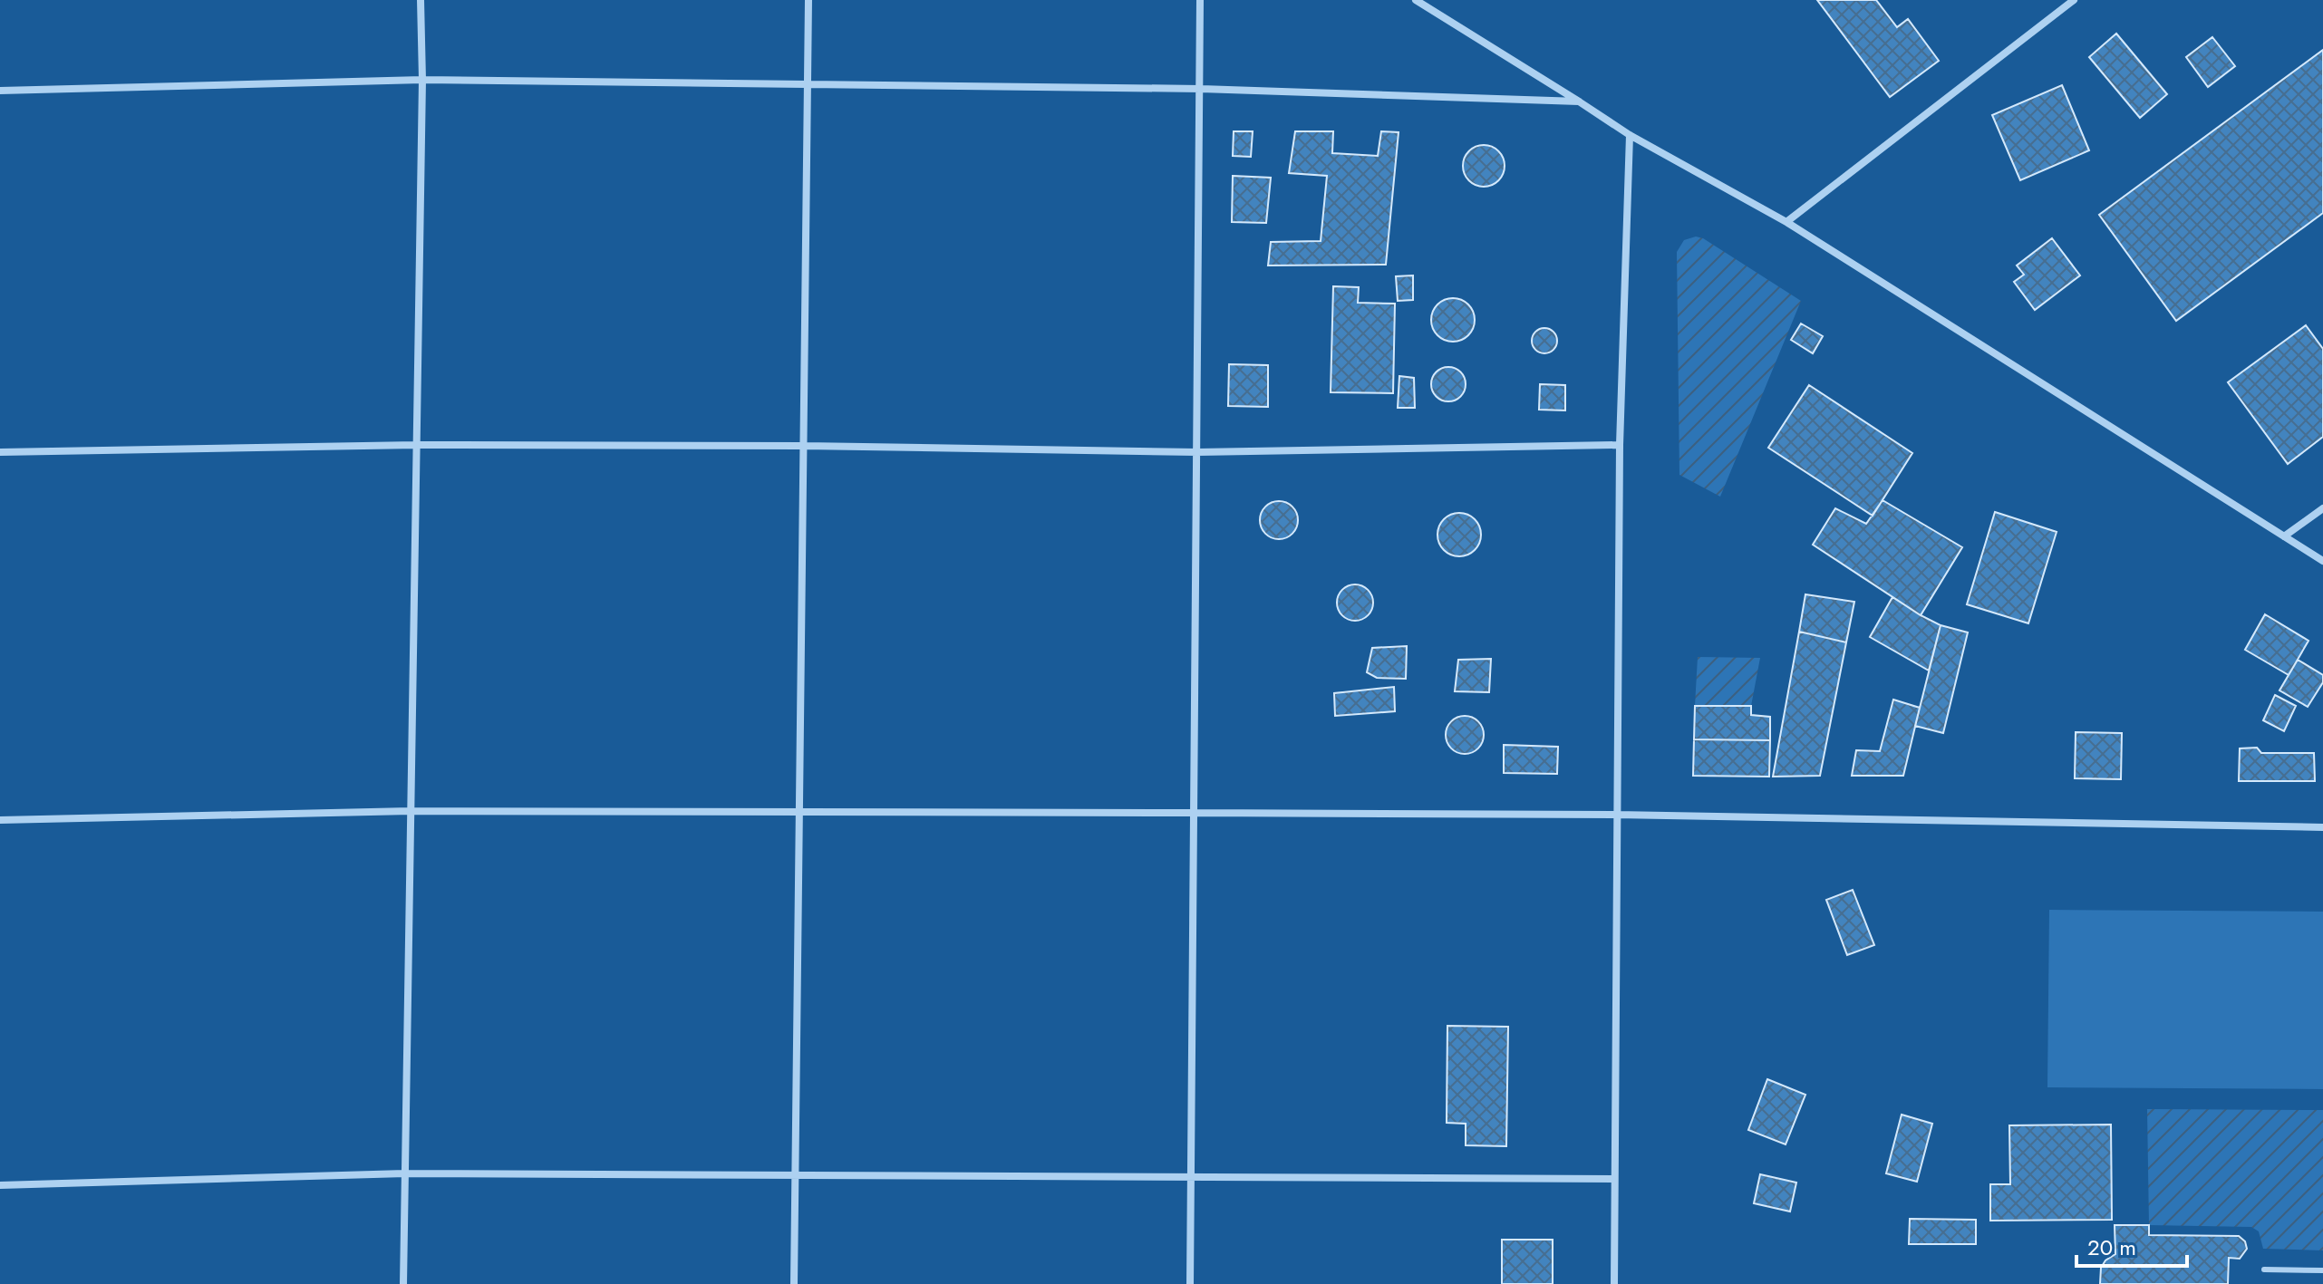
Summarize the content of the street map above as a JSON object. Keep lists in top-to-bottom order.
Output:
{
  "scale_bar": "20 m"
}
